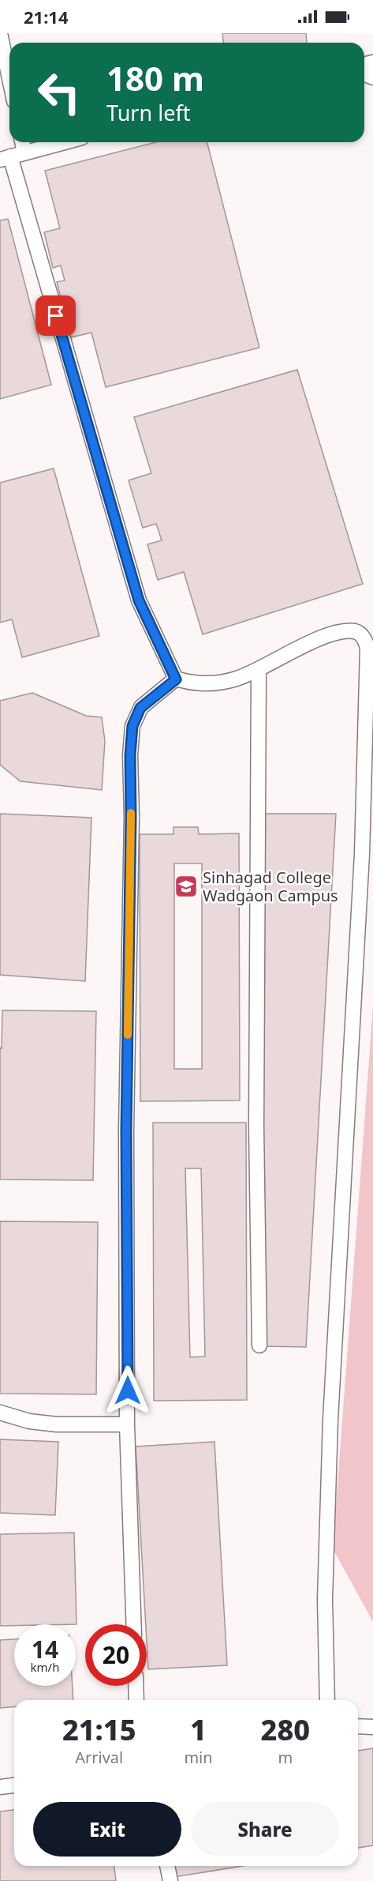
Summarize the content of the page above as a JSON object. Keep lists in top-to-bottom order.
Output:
{
  "places": {
    "school or university": ["Sinhagad College Wadgaon Campus"]
  },
  "page": {
    "status": "21:14",
    "turn": ["180 m", "Turn left"],
    "speed": "14 km/h",
    "limit": "20",
    "eta": [
      "21:15",
      "Arrival",
      "1",
      "min",
      "280",
      "m"
    ],
    "buttons": ["Exit", "Share"]
  }
}
